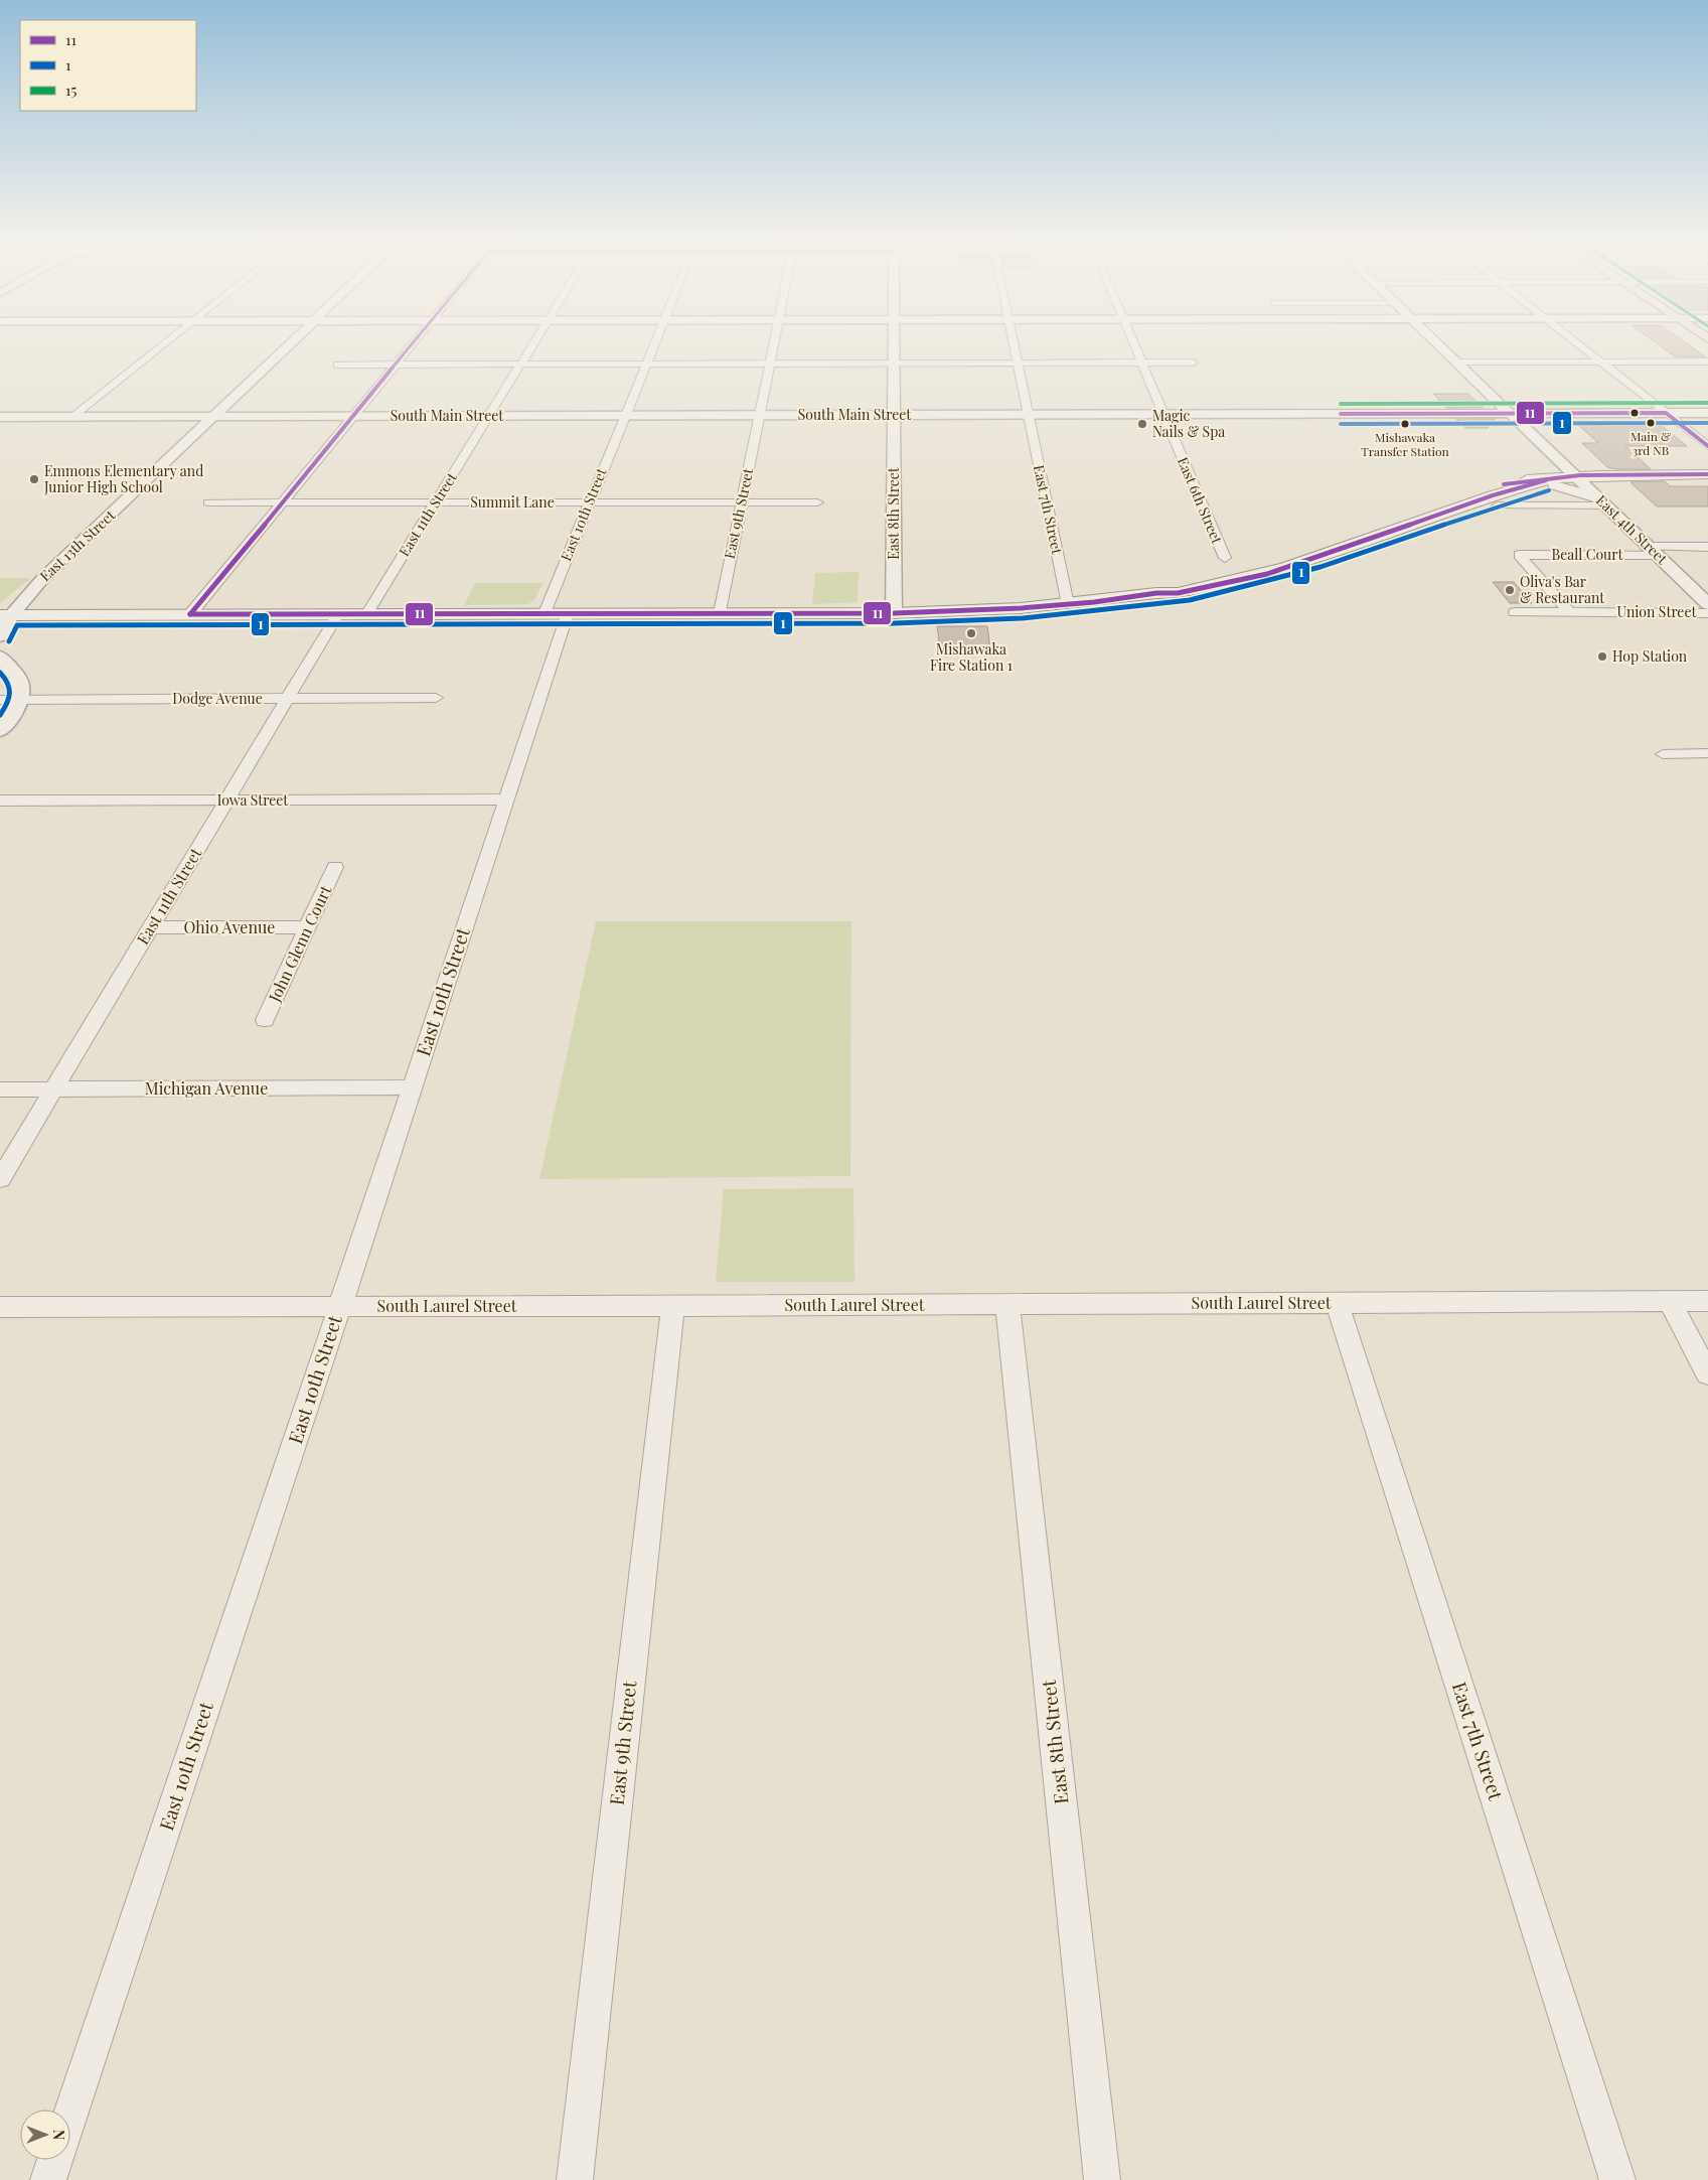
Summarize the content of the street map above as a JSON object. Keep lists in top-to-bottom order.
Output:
{
  "streets": {
    "street": [
      "South Main Street",
      "East 6th Street",
      "Summit Lane",
      "East 7th Street",
      "East 9th Street",
      "East 8th Street",
      "East 11th Street",
      "East 10th Street",
      "East 4th Street",
      "East 13th Street",
      "Beall Court",
      "Union Street",
      "Dodge Avenue",
      "Iowa Street",
      "Ohio Avenue",
      "John Glenn Court",
      "Michigan Avenue",
      "South Laurel Street"
    ]
  },
  "crossings": [
    ["South Main Street", "East 6th Street"],
    ["South Main Street", "East 7th Street"],
    ["South Main Street", "East 9th Street"],
    ["South Main Street", "East 8th Street"],
    ["South Main Street", "East 11th Street"],
    ["South Main Street", "East 10th Street"],
    ["South Main Street", "East 4th Street"],
    ["South Main Street", "East 13th Street"],
    ["Summit Lane", "East 9th Street"],
    ["Summit Lane", "East 11th Street"],
    ["Summit Lane", "East 10th Street"],
    ["East 7th Street", "South Laurel Street"],
    ["East 9th Street", "South Laurel Street"],
    ["East 8th Street", "South Laurel Street"],
    ["East 11th Street", "Dodge Avenue"],
    ["East 11th Street", "Iowa Street"],
    ["East 11th Street", "Ohio Avenue"],
    ["East 11th Street", "Michigan Avenue"],
    ["East 10th Street", "Iowa Street"],
    ["East 10th Street", "Michigan Avenue"],
    ["East 10th Street", "South Laurel Street"],
    ["East 4th Street", "Beall Court"],
    ["Beall Court", "Union Street"],
    ["Ohio Avenue", "John Glenn Court"]
  ],
  "places": [
    "Main & 3rd NB",
    "Magic Nails & Spa",
    "Mishawaka Transfer Station",
    "Emmons Elementary and Junior High School",
    "Oliva's Bar & Restaurant",
    "Mishawaka Fire Station 1",
    "Hop Station"
  ],
  "lines": ["transit line 11", "transit line 15", "transit line 1"],
  "legend": ["11", "1", "15"],
  "north": "right"
}
